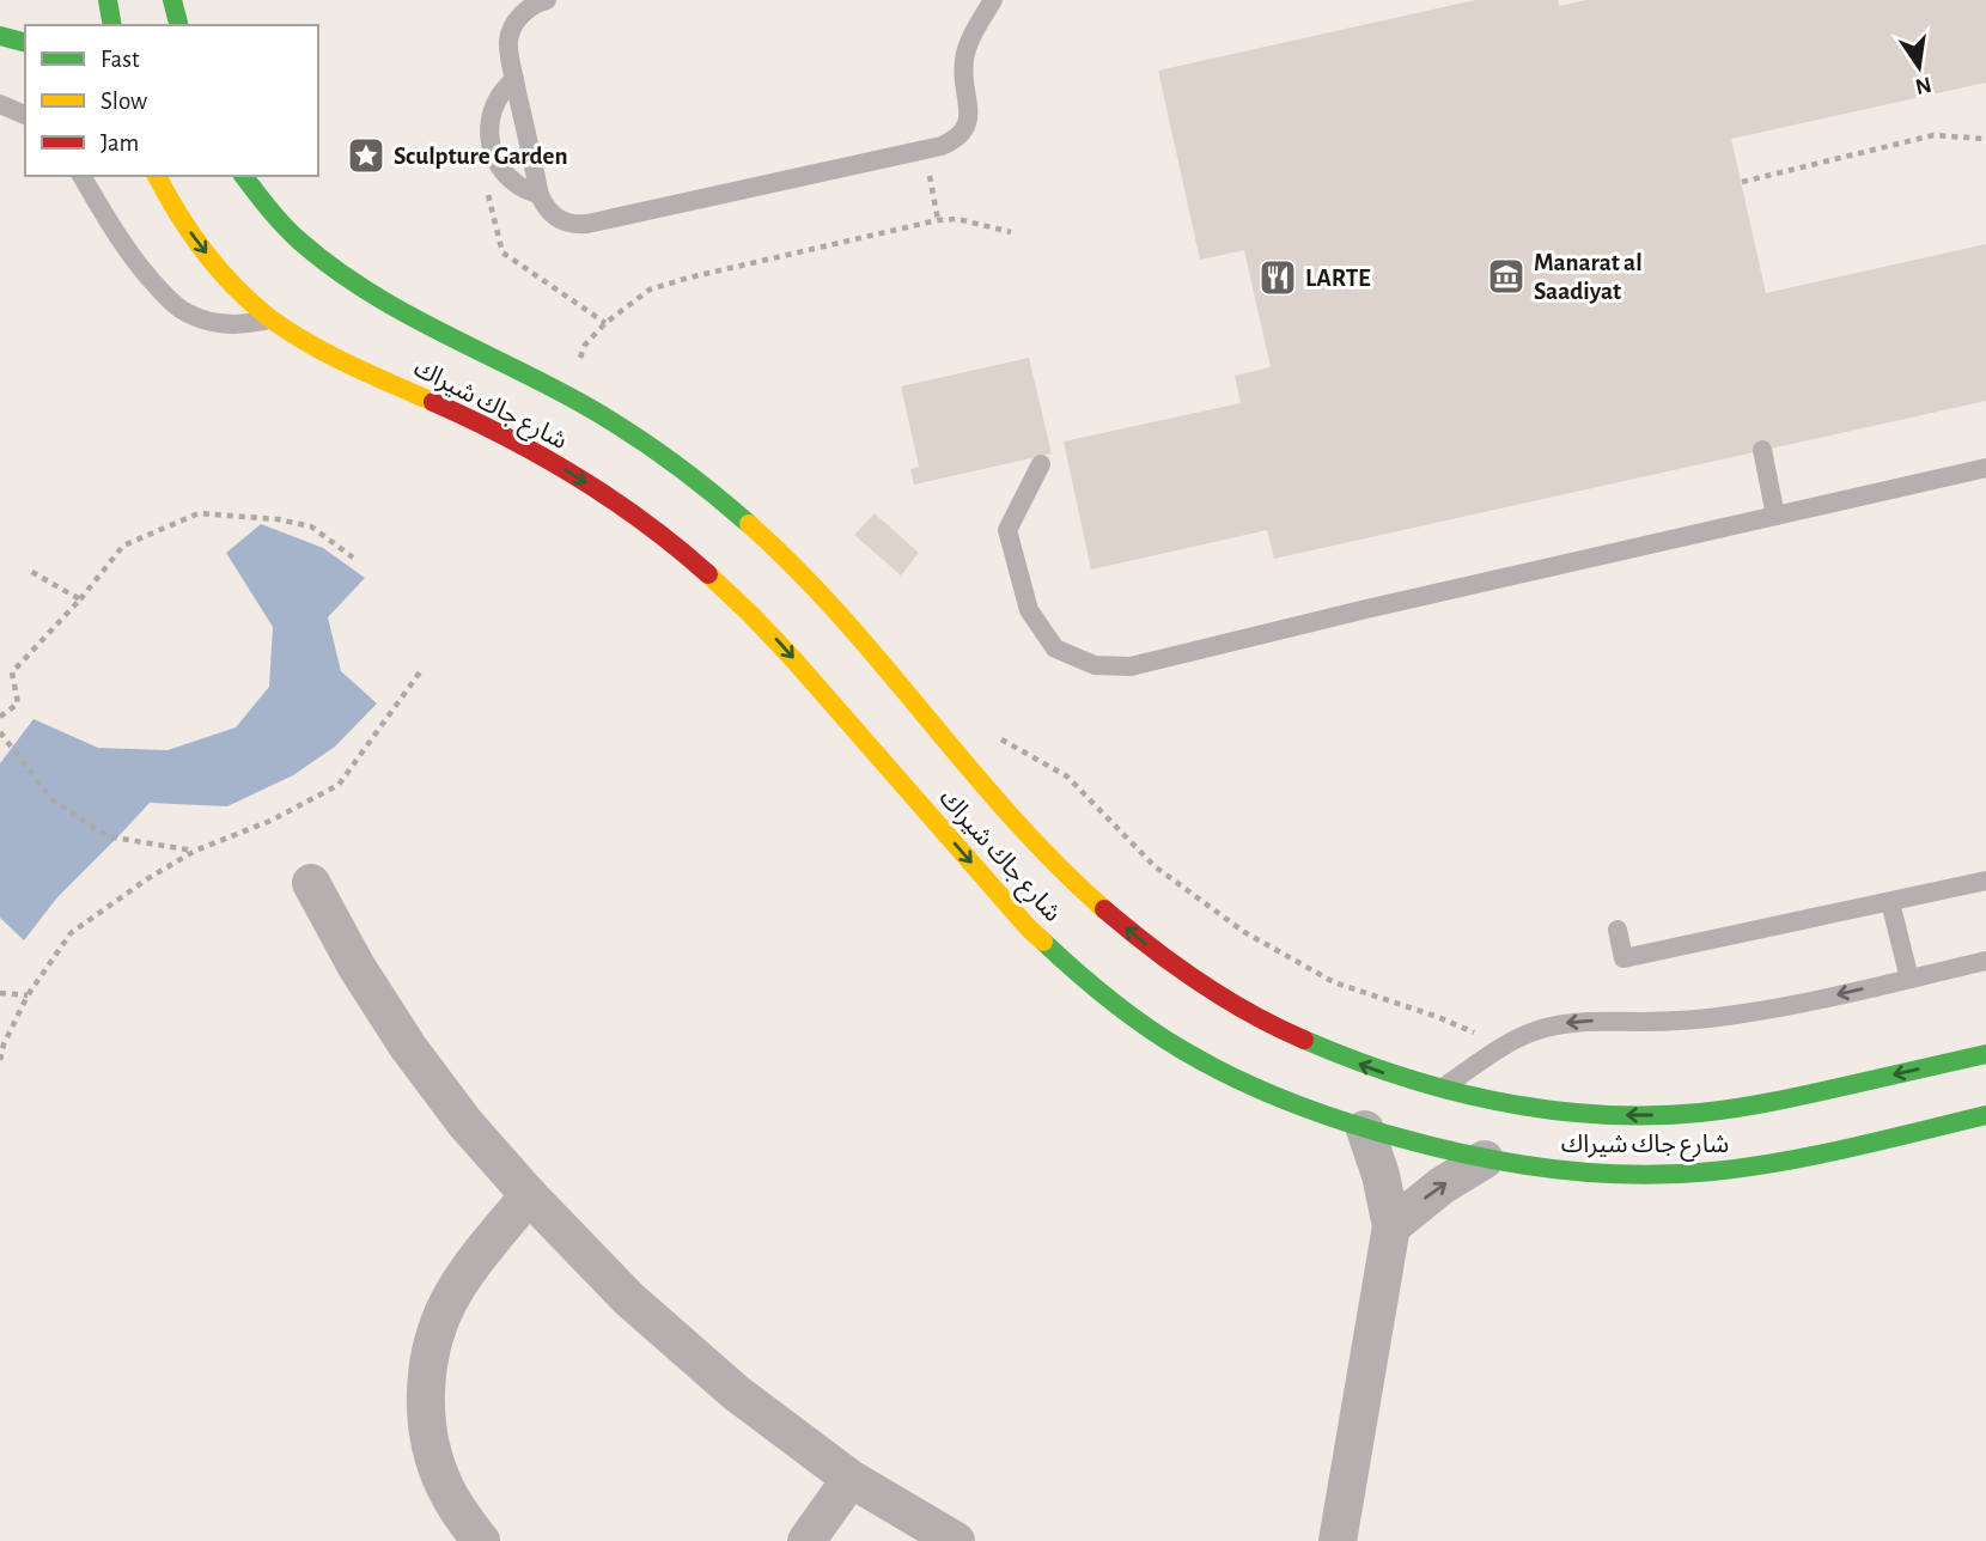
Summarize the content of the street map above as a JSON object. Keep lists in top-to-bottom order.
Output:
{
  "streets": {
    "street": ["شارع جاك شيراك"]
  },
  "places": {
    "place": ["Sculpture Garden"],
    "museum": ["Manarat al Saadiyat"],
    "restaurant": ["LARTE"]
  },
  "legend": ["Fast", "Slow", "Jam"],
  "north": "bottom"
}
